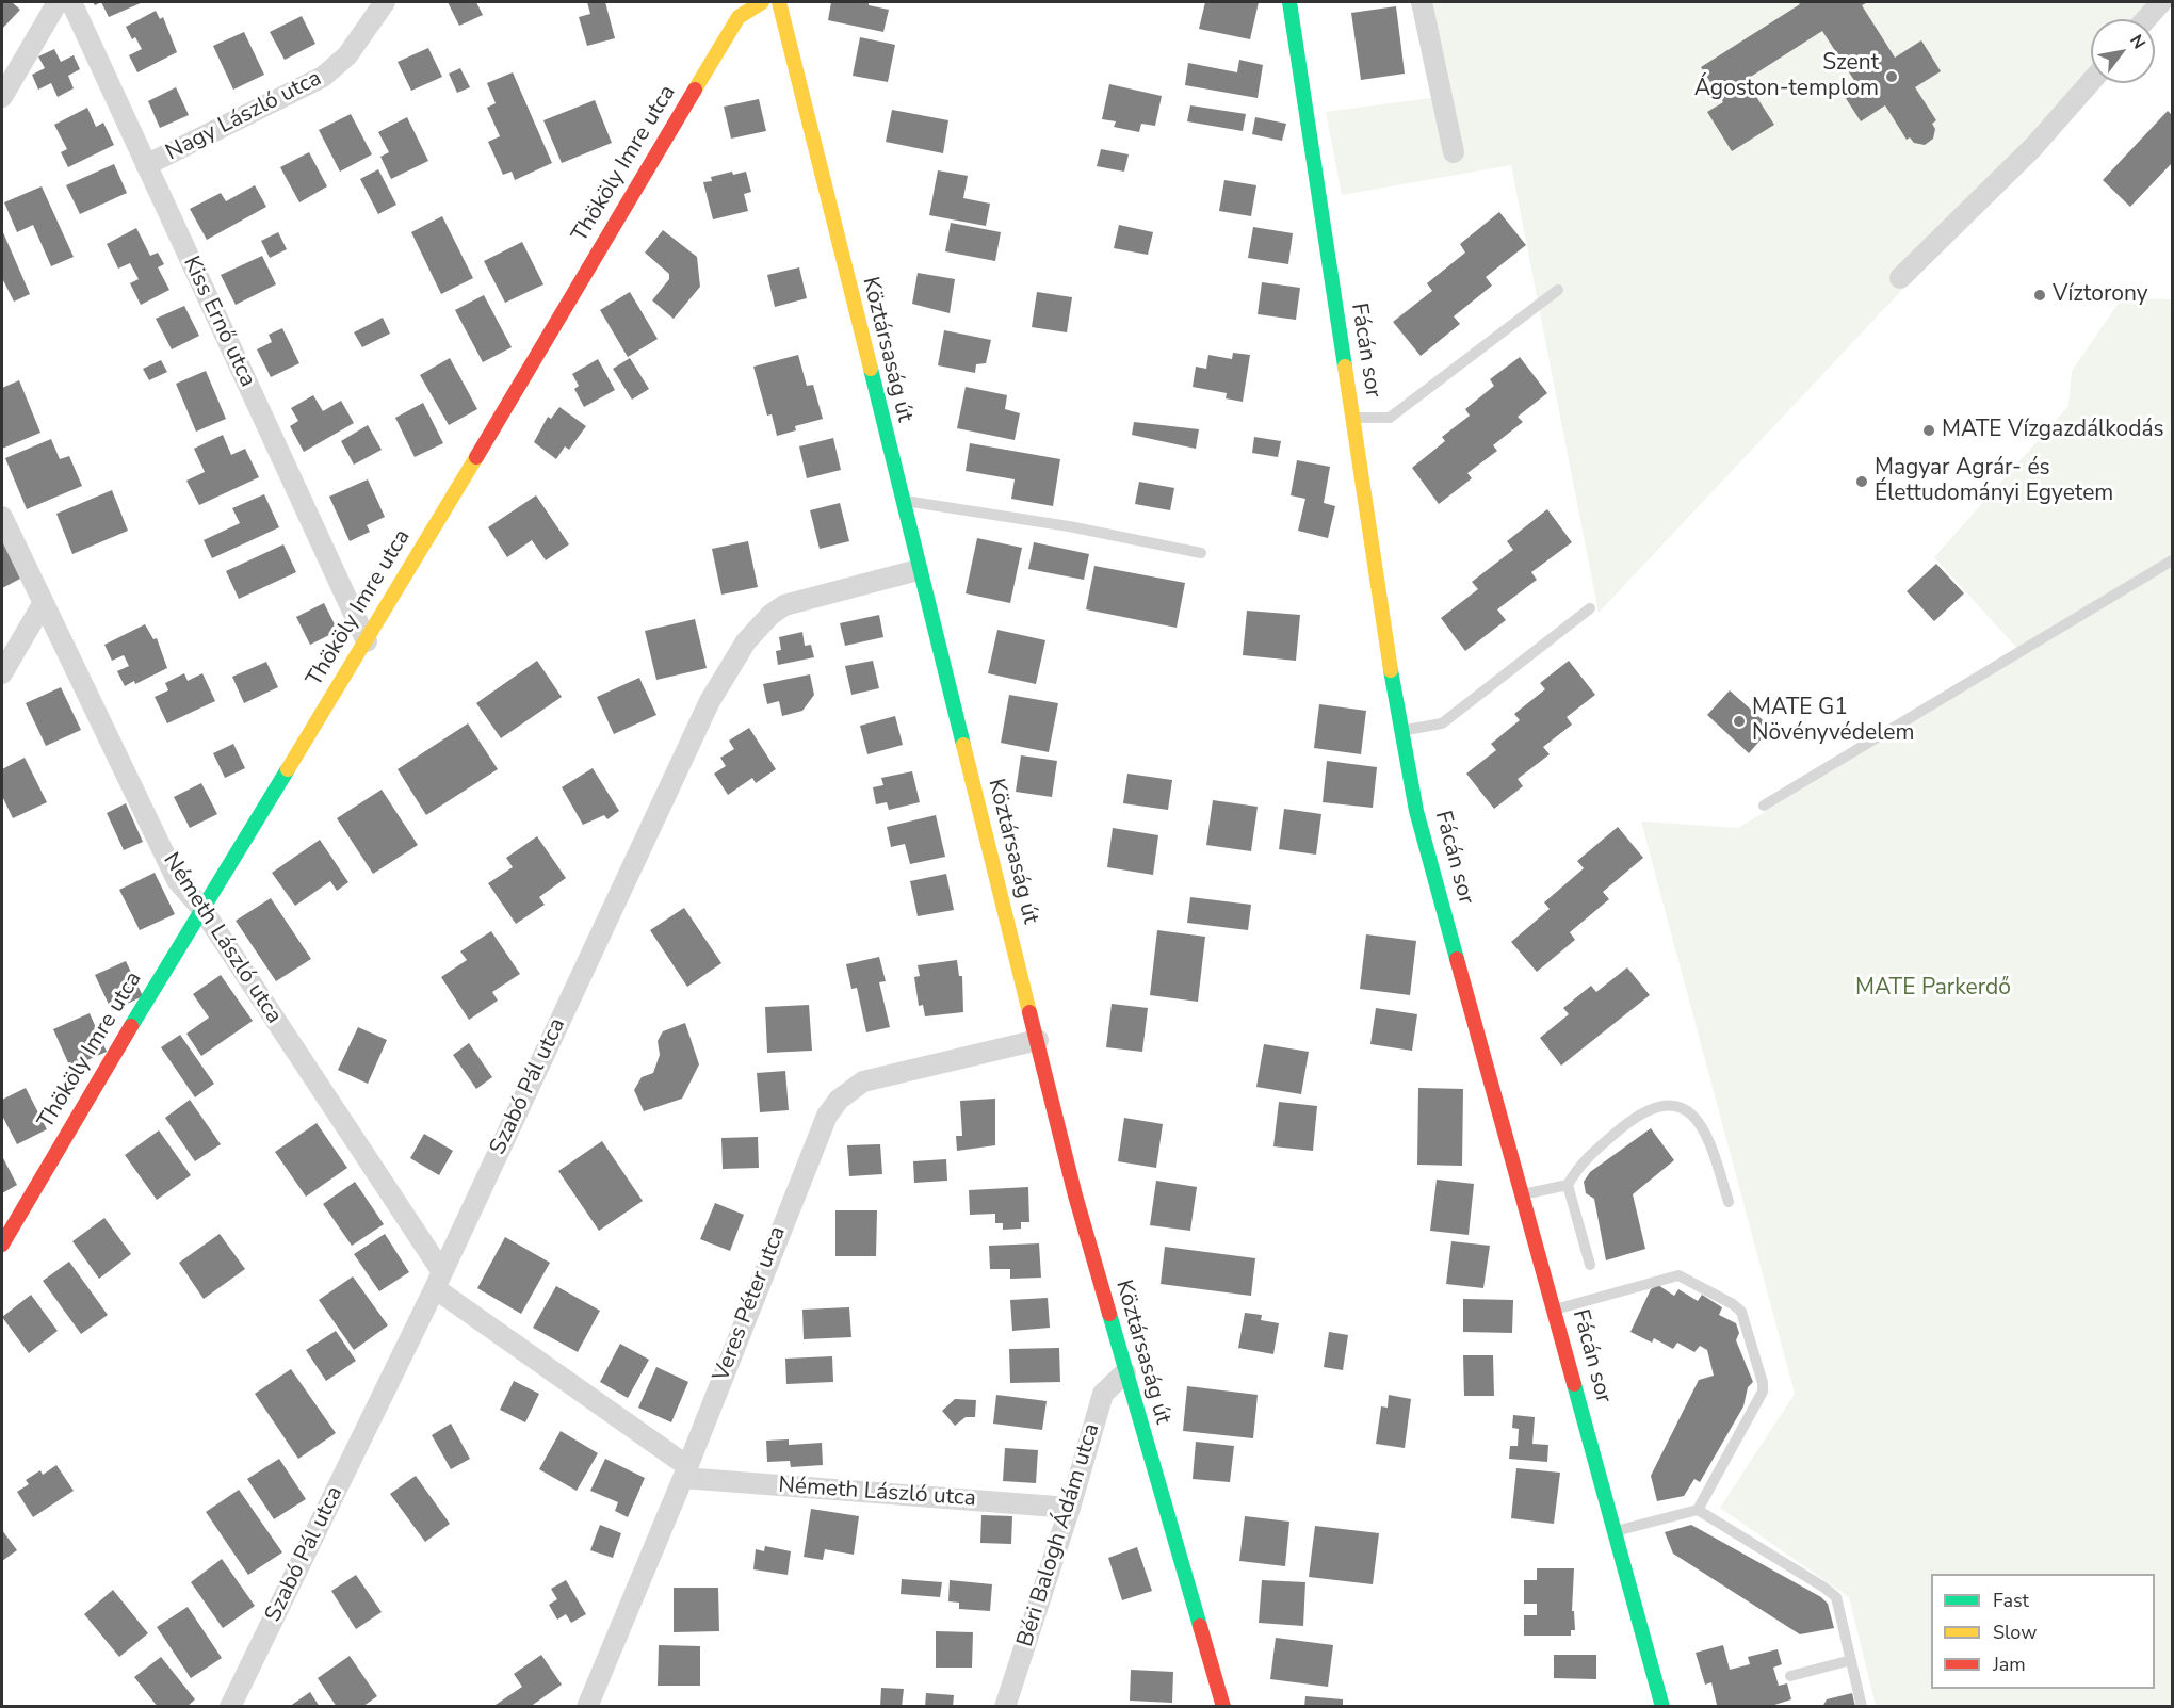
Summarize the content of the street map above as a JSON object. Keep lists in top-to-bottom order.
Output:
{
  "streets": {
    "street": [
      "Nagy László utca",
      "Thököly Imre utca",
      "Kiss Ernő utca",
      "Köztársaság út",
      "Fácán sor",
      "Németh László utca",
      "Szabó Pál utca",
      "Veres Péter utca",
      "Béri Balogh Ádám utca"
    ]
  },
  "crossings": [
    ["Nagy László utca", "Kiss Ernő utca"],
    ["Thököly Imre utca", "Kiss Ernő utca"],
    ["Thököly Imre utca", "Németh László utca"],
    ["Köztársaság út", "Szabó Pál utca"],
    ["Köztársaság út", "Veres Péter utca"],
    ["Köztársaság út", "Béri Balogh Ádám utca"],
    ["Németh László utca", "Szabó Pál utca"],
    ["Németh László utca", "Veres Péter utca"],
    ["Németh László utca", "Béri Balogh Ádám utca"]
  ],
  "parks": ["MATE Parkerdő"],
  "places": [
    "Szent Ágoston-templom",
    "Víztorony",
    "MATE Vízgazdálkodás",
    "Magyar Agrár- és Élettudományi Egyetem",
    "MATE G1 Növényvédelem"
  ],
  "legend": ["Fast", "Slow", "Jam"],
  "north": "top right"
}
